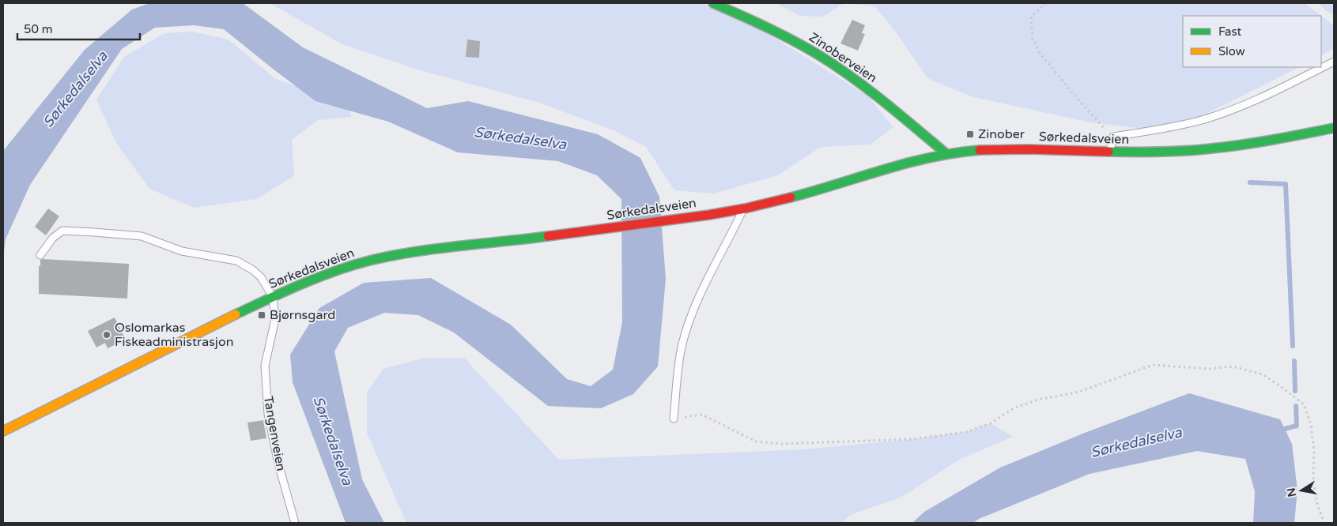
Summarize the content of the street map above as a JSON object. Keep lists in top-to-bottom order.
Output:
{
  "streets": {
    "street": ["Zinoberveien", "Sørkedalsveien"],
    "lane": ["Tangenveien"]
  },
  "crossings": [
    ["Zinoberveien", "Sørkedalsveien"],
    ["Sørkedalsveien", "Tangenveien"]
  ],
  "water": ["Sørkedalselva"],
  "places": {
    "transit": ["Zinober", "Bjørnsgard"],
    "other": ["Oslomarkas Fiskeadministrasjon"]
  },
  "legend": ["Fast", "Slow"],
  "scale_bar": "50 m",
  "north": "left"
}
